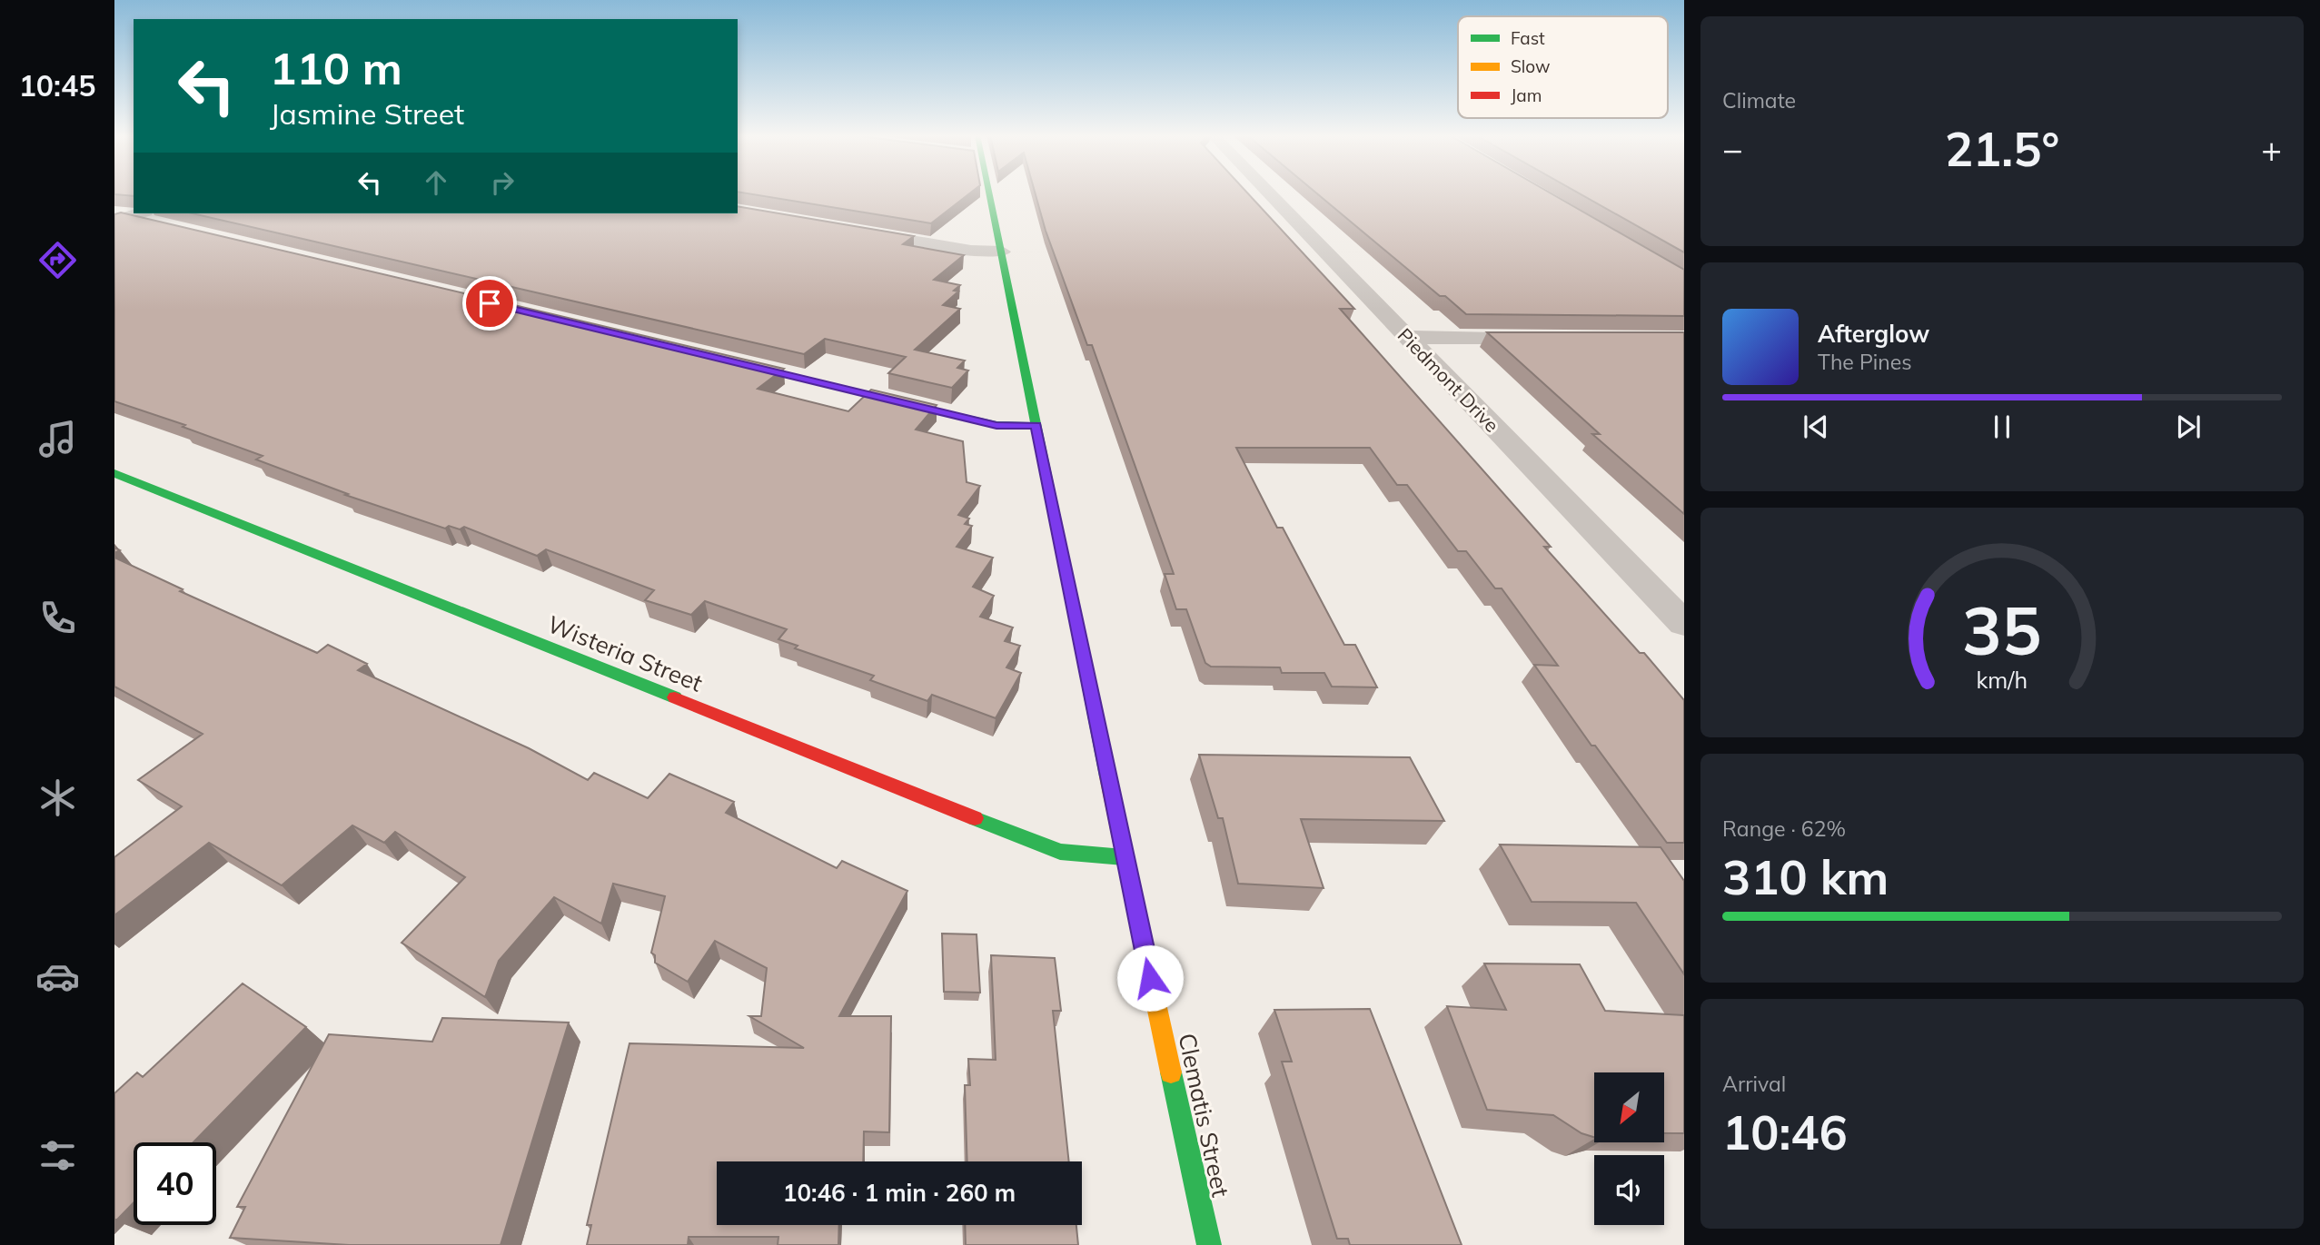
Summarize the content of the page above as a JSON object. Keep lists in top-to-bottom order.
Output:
{
  "streets": {
    "street": ["Piedmont Drive", "Wisteria Street", "Clematis Street"]
  },
  "crossings": [
    ["Wisteria Street", "Clematis Street"]
  ],
  "legend": ["Fast", "Slow", "Jam"],
  "north": "bottom left",
  "page": {
    "tabs": "10:45",
    "tile": [
      "Climate",
      ["Range · 62%", "310 km"],
      ["Arrival", "10:46"]
    ],
    "turn": ["110 m", "Jasmine Street"],
    "heat": ["−", "21.5°", "+"],
    "song": ["Afterglow", "The Pines"],
    "limit": "40",
    "trip": "10:46 · 1 min · 260 m",
    "gauge": ["35", "km/h"]
  }
}
